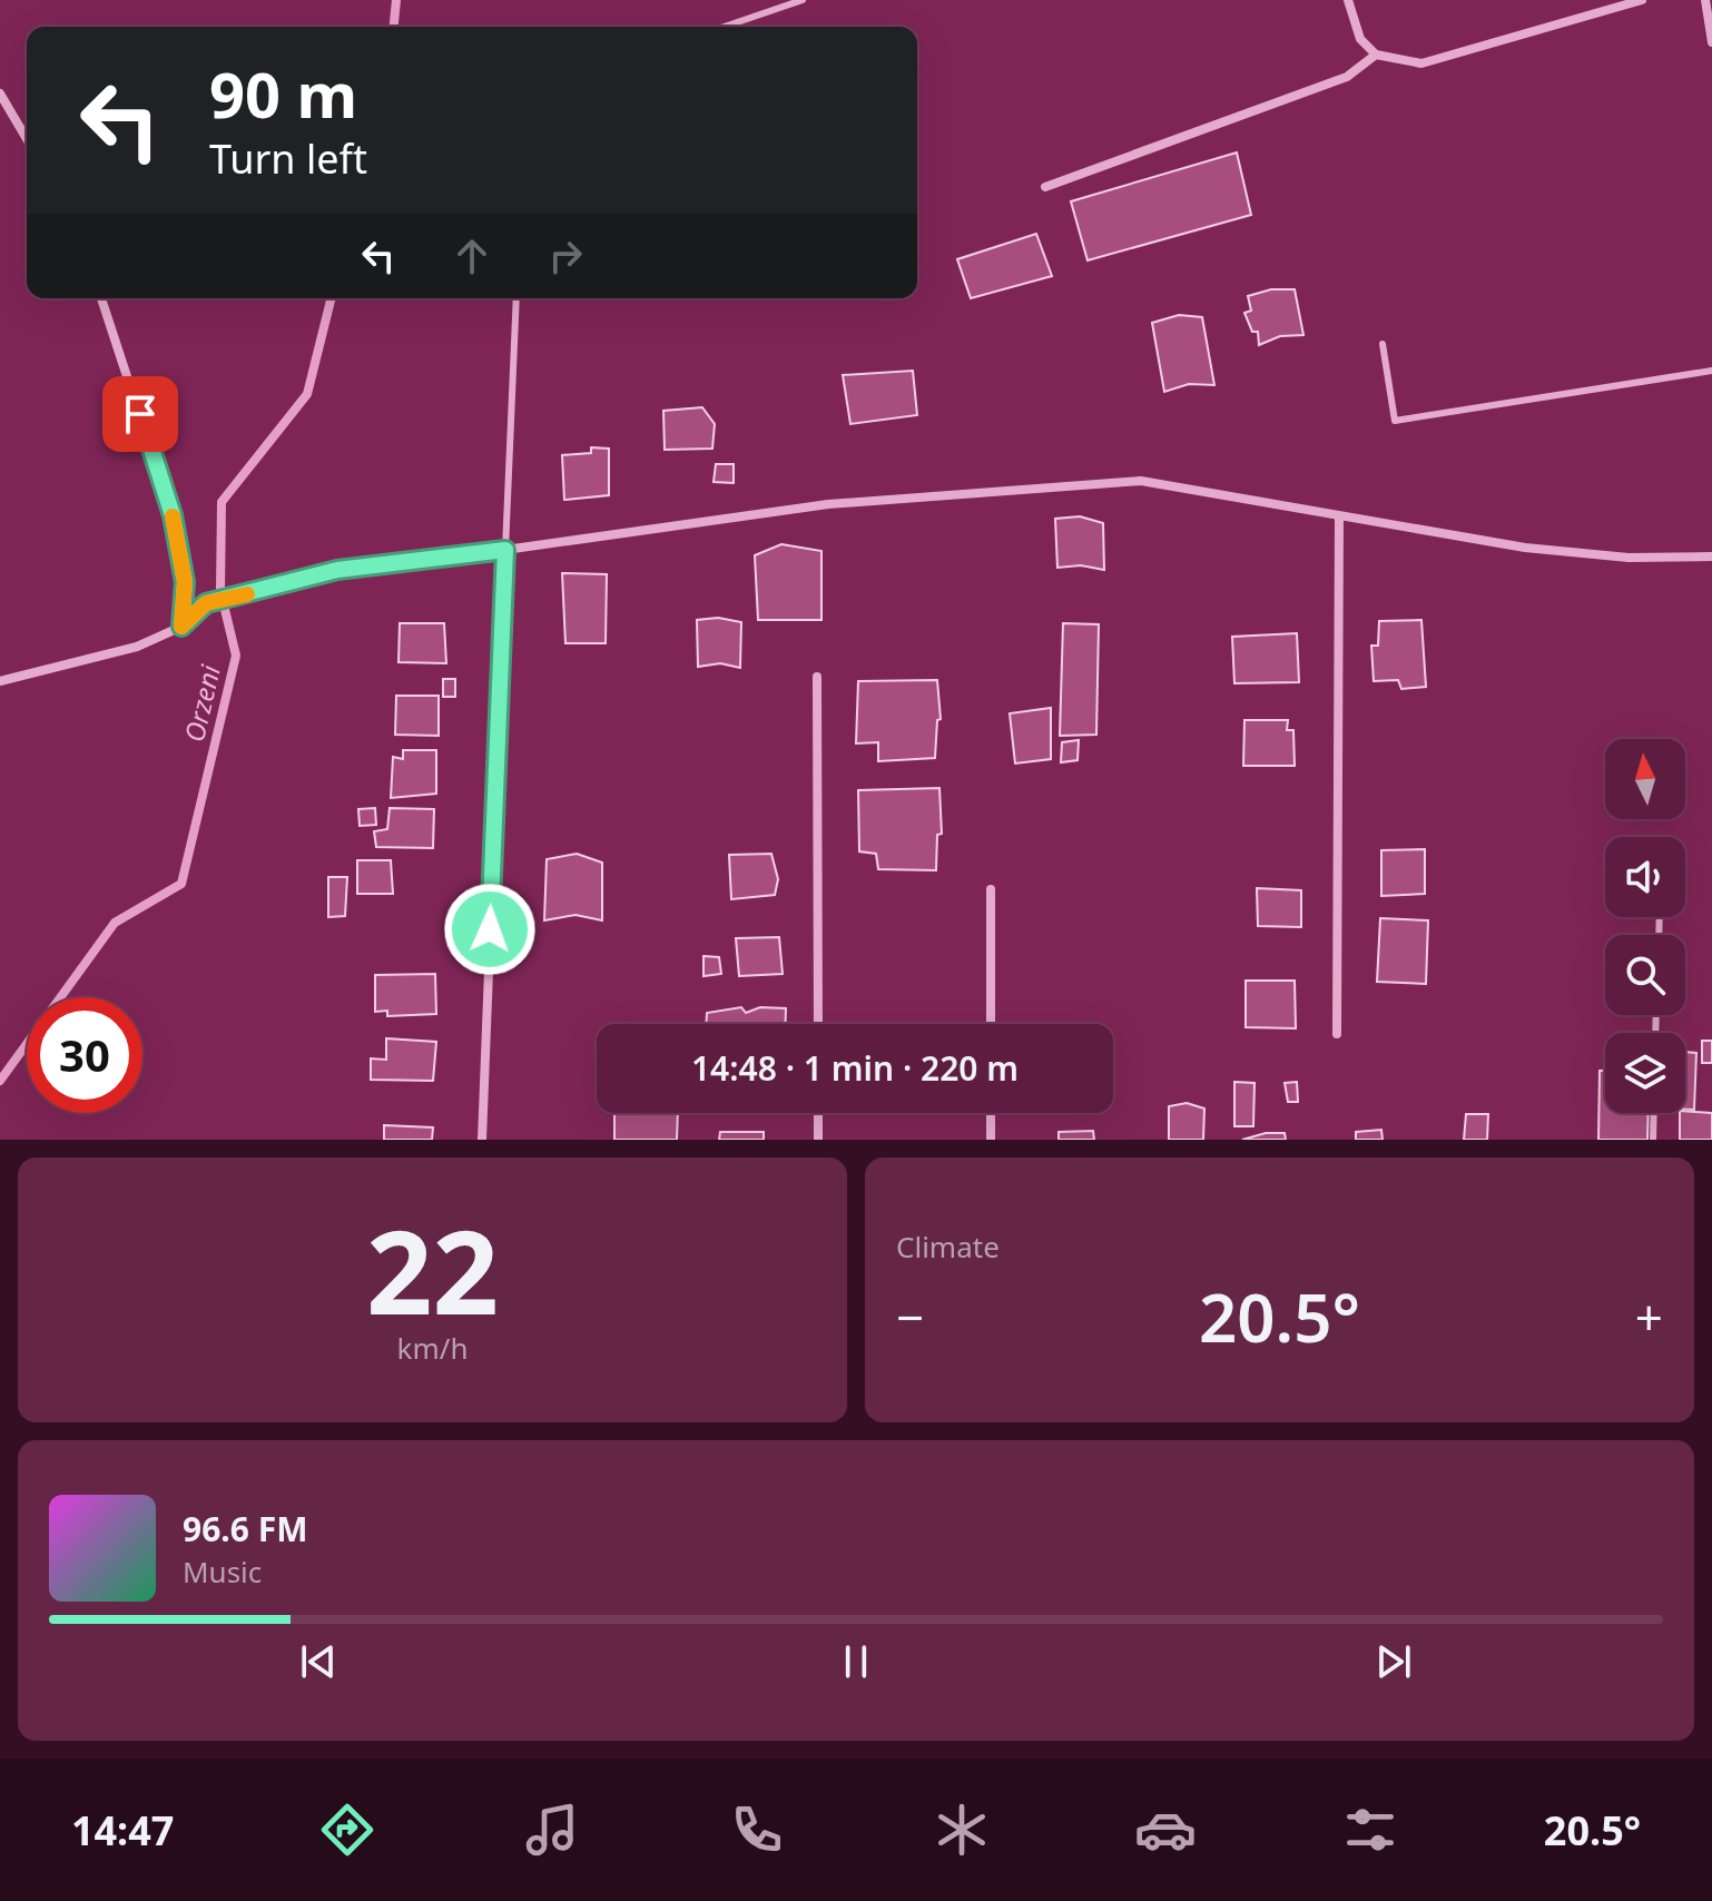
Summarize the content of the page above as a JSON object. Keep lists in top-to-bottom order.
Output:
{
  "water": ["Orzeni"],
  "north": "top",
  "page": {
    "turn": ["90 m", "Turn left"],
    "limit": "30",
    "trip": "14:48 · 1 min · 220 m",
    "tile": [
      ["22", "km/h"],
      "Climate"
    ],
    "heat": ["−", "20.5°", "+"],
    "song": ["96.6 FM", "Music"],
    "tabs": ["14:47", "20.5°"]
  }
}
